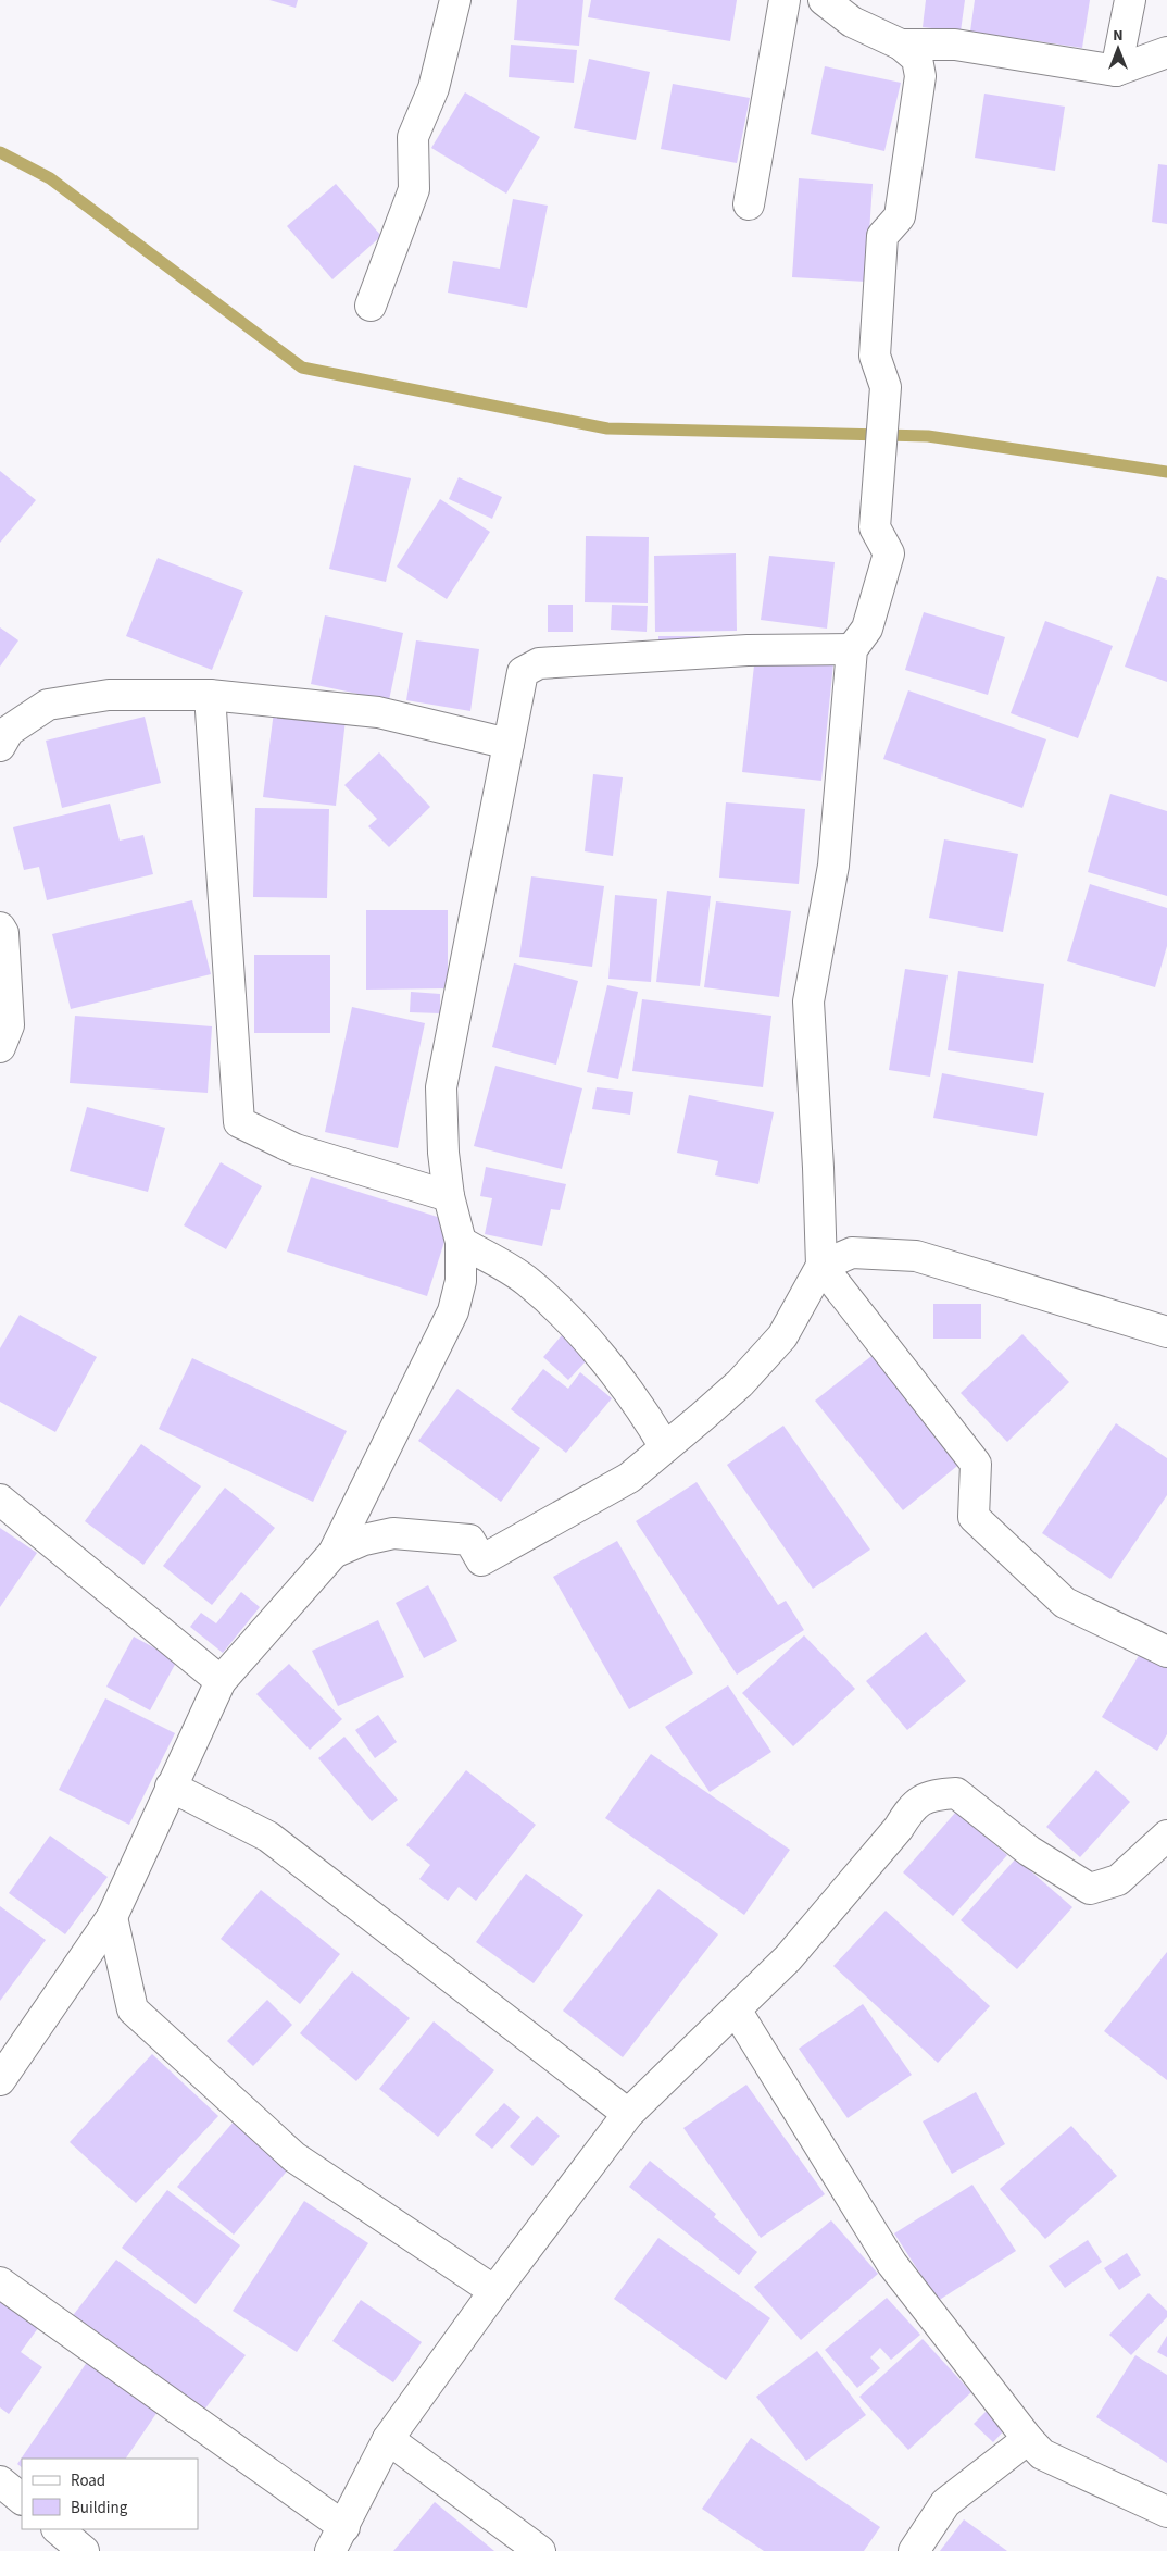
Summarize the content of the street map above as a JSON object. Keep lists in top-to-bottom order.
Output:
{
  "legend": ["Road", "Building"],
  "north": "top"
}
